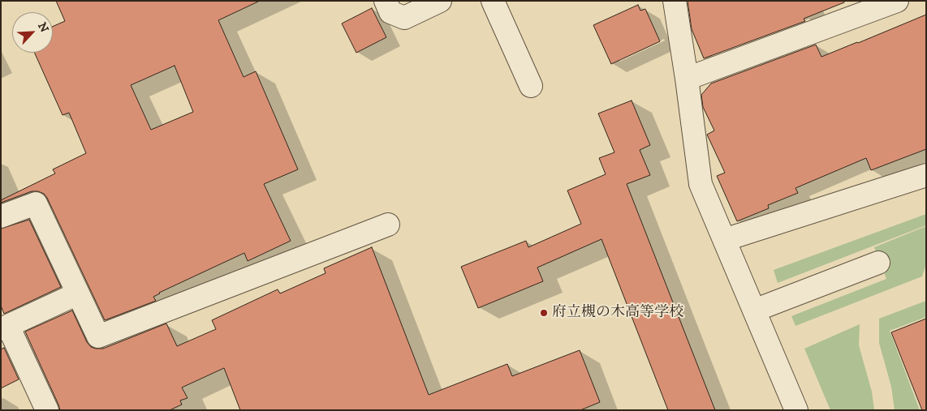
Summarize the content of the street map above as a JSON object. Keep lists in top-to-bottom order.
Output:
{
  "places": ["府立槻の木高等学校"],
  "north": "top right"
}
